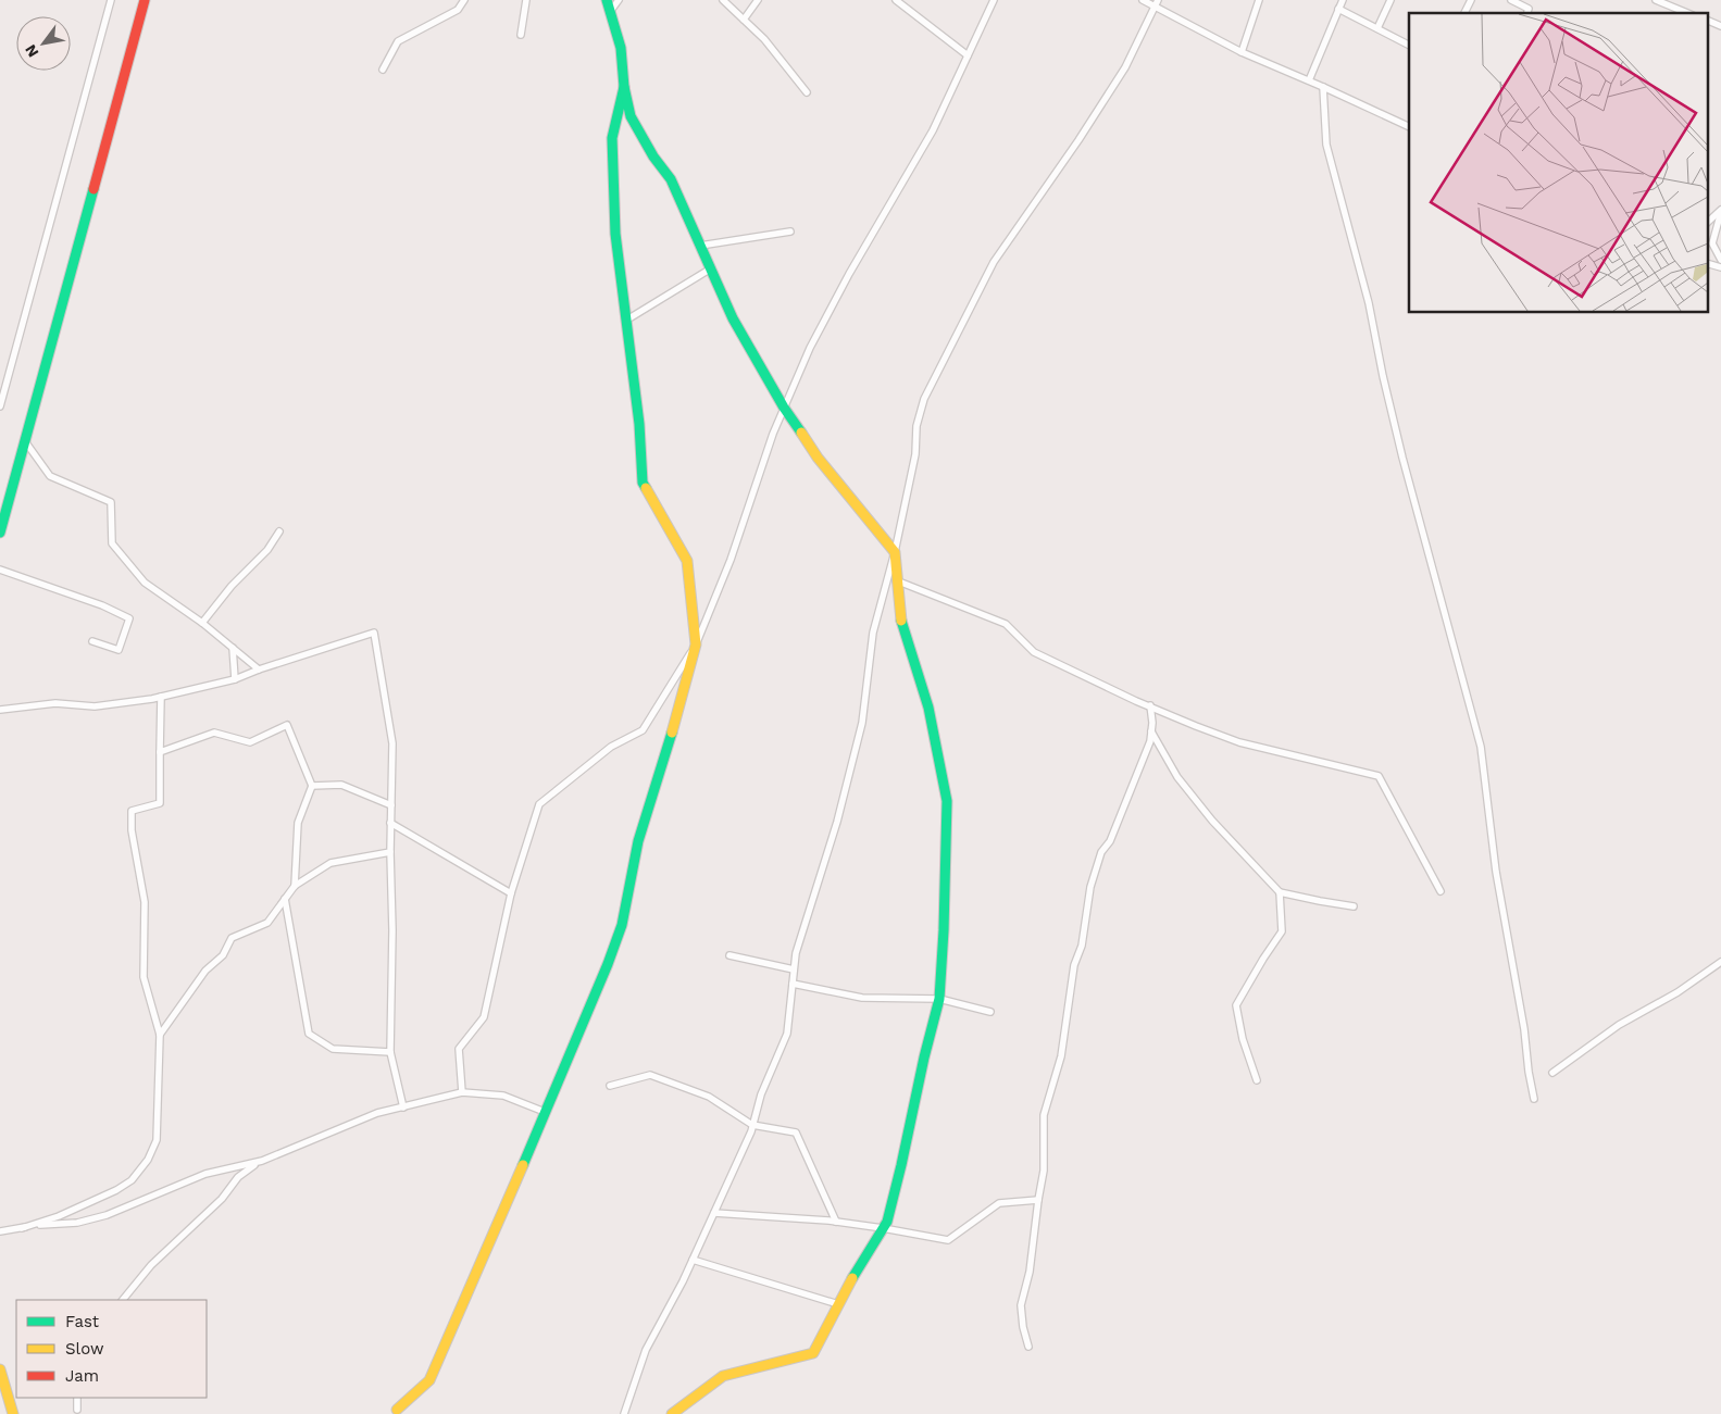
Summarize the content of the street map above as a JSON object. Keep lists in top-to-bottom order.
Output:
{
  "legend": ["Fast", "Slow", "Jam"],
  "north": "bottom left"
}
